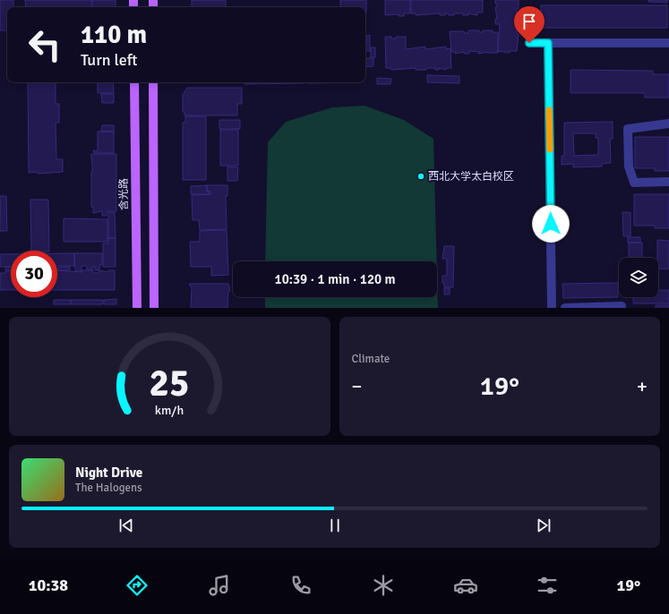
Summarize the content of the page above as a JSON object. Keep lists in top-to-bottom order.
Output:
{
  "streets": {
    "main road": ["含光路"]
  },
  "places": ["西北大学太白校区"],
  "page": {
    "turn": ["110 m", "Turn left"],
    "limit": "30",
    "trip": "10:39 · 1 min · 120 m",
    "tile": "Climate",
    "heat": ["−", "19°", "+"],
    "song": ["Night Drive", "The Halogens"],
    "tabs": ["10:38", "19°"],
    "gauge": ["25", "km/h"]
  }
}
